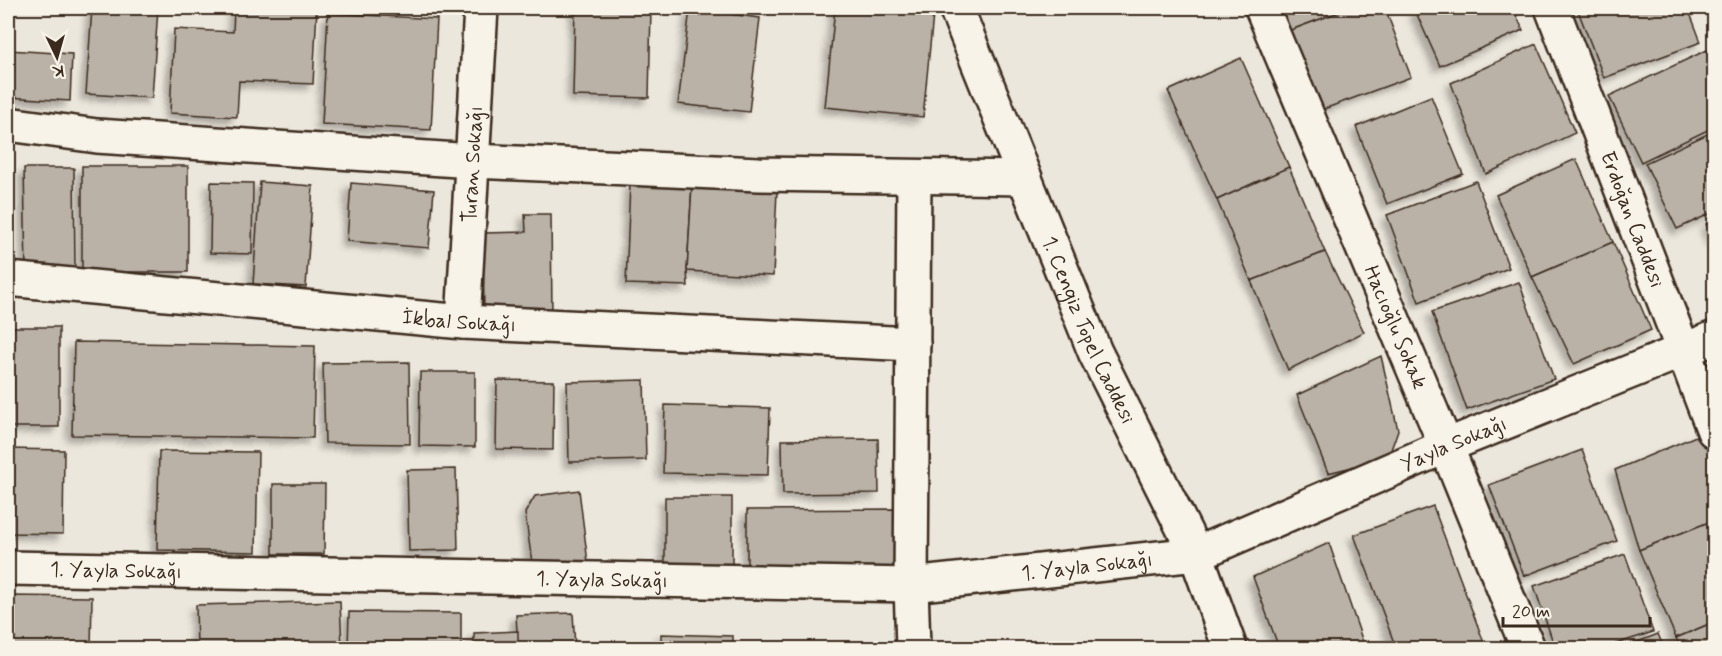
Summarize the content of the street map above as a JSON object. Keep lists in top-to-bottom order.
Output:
{
  "streets": {
    "street": [
      "Turan Sokağı",
      "Erdoğan Caddesi",
      "İkbal Sokağı",
      "Hacıoğlu Sokak",
      "1. Cengiz Topel Caddesi",
      "Yayla Sokağı",
      "1. Yayla Sokağı"
    ]
  },
  "crossings": [
    ["Turan Sokağı", "İkbal Sokağı"],
    ["Erdoğan Caddesi", "Yayla Sokağı"],
    ["Hacıoğlu Sokak", "Yayla Sokağı"],
    ["1. Cengiz Topel Caddesi", "Yayla Sokağı"],
    ["1. Cengiz Topel Caddesi", "1. Yayla Sokağı"],
    ["Yayla Sokağı", "1. Yayla Sokağı"]
  ],
  "scale_bar": "20 m",
  "north": "bottom"
}
